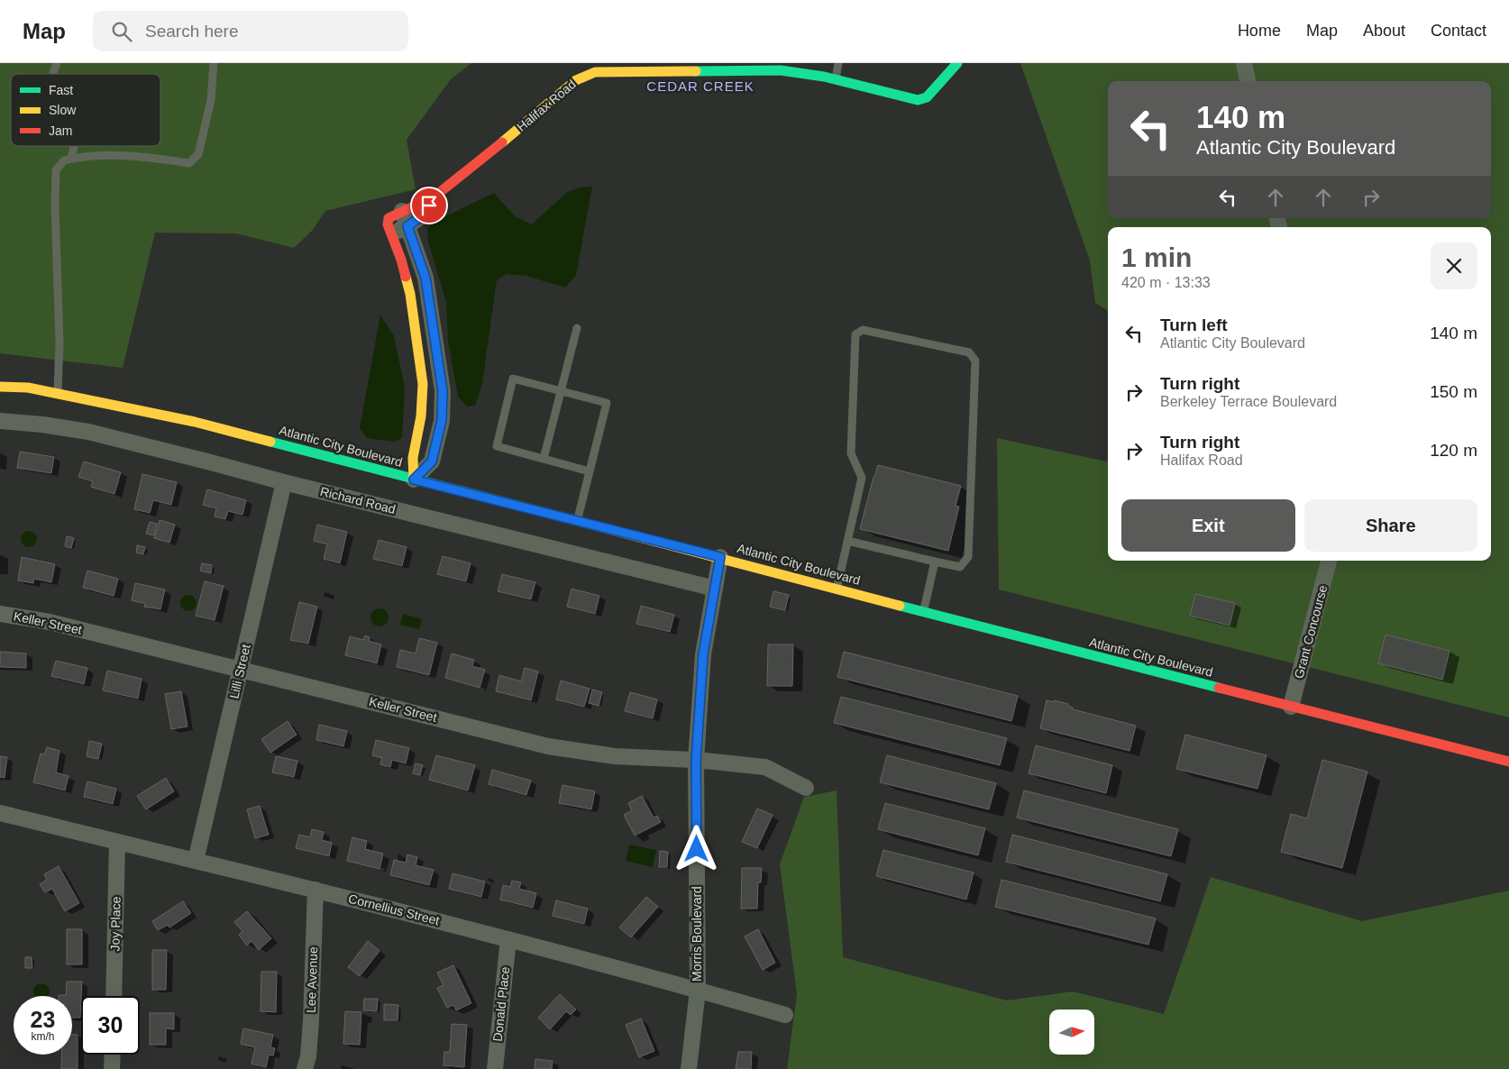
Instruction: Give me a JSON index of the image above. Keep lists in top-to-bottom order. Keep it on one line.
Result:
{"streets":{"main road":["Halifax Road","Atlantic City Boulevard"],"street":["Richard Road","Keller Street","Grant Concourse","Lilli Street","Cornellius Street","Joy Place","Morris Boulevard","Lee Avenue","Donald Place"]},"crossings":[["Atlantic City Boulevard","Grant Concourse"],["Atlantic City Boulevard","Morris Boulevard"],["Richard Road","Lilli Street"],["Richard Road","Morris Boulevard"],["Keller Street","Lilli Street"],["Keller Street","Morris Boulevard"],["Lilli Street","Cornellius Street"],["Cornellius Street","Joy Place"],["Cornellius Street","Morris Boulevard"],["Cornellius Street","Lee Avenue"],["Cornellius Street","Donald Place"]],"districts":["CEDAR CREEK"],"legend":["Fast","Slow","Jam"],"north":"right","page":{"header":"Map","search":"Search here","nav":["Home","Map","About","Contact"],"turn":["140 m","Atlantic City Boulevard"],"heading":["1 min","420 m · 13:33"],"list":[{"name":"Turn left","note":"Atlantic City Boulevard","value":"140 m"},{"name":"Turn right","note":"Berkeley Terrace Boulevard","value":"150 m"},{"name":"Turn right","note":"Halifax Road","value":"120 m"}],"buttons":["Exit","Share"],"speed":"23 km/h","limit":"30"}}
